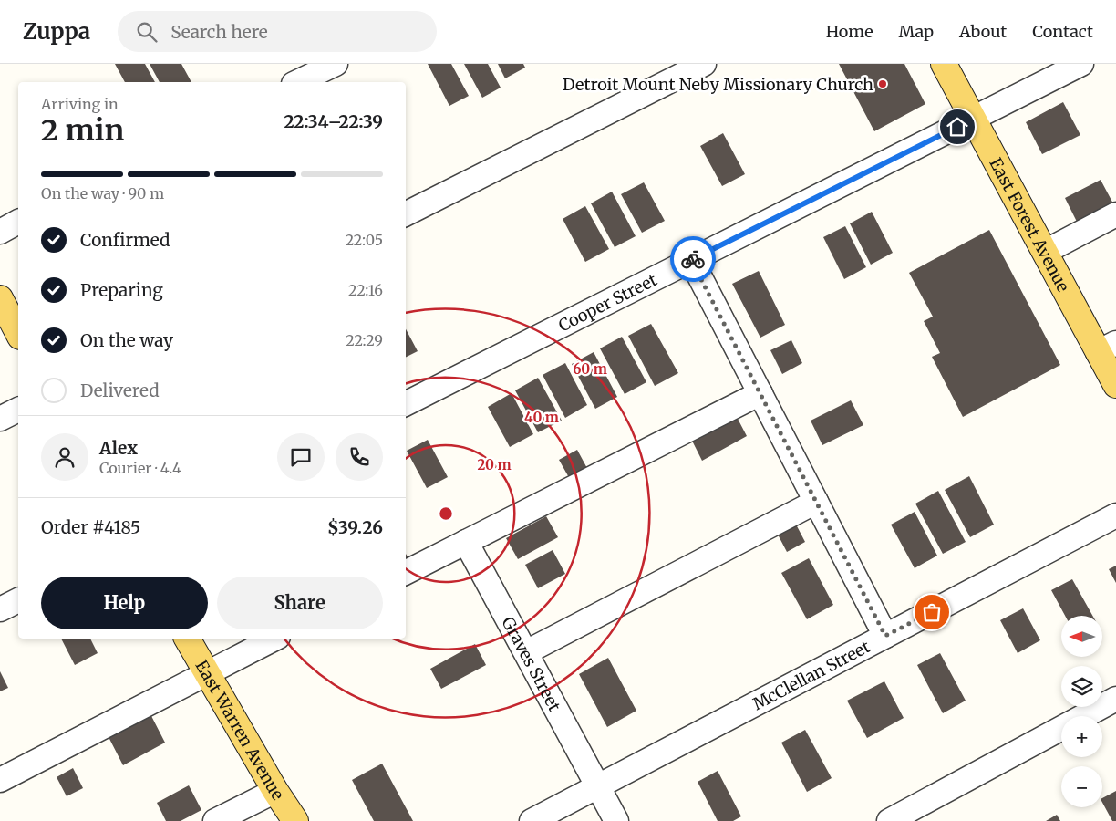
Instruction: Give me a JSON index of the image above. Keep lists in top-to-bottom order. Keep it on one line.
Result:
{"streets":{"main road":["East Forest Avenue","East Warren Avenue"],"street":["Cooper Street","Graves Street","McClellan Street"]},"crossings":[["East Forest Avenue","Cooper Street"],["Graves Street","McClellan Street"]],"places":["Detroit Mount Neby Missionary Church"],"north":"left","page":{"header":"Zuppa","search":"Search here","nav":["Home","Map","About","Contact"],"heading":["2 min","Arriving in","22:34–22:39"],"panel":["Alex","Courier · 4.4","Order #4185","$39.26"],"bar":"On the way · 90 m","list":[["Confirmed","22:05"],["Preparing","22:16"],["On the way","22:29"],"Delivered"],"buttons":["Help","Share"],"map_buttons":["+","−"]},"rings":["60 m","40 m","20 m"]}
